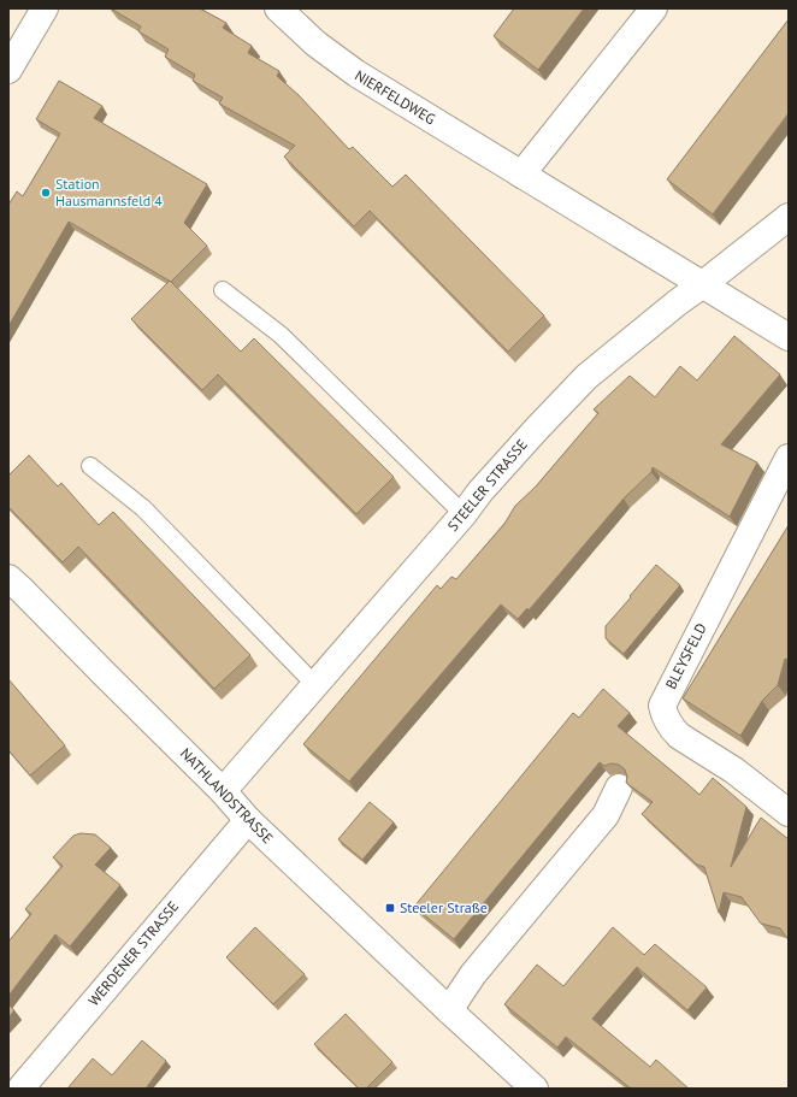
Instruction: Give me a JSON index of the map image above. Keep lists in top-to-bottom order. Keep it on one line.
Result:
{"streets":{"street":["NIERFELDWEG","STEELER STRASSE","BLEYSFELD","NATHLANDSTRASSE","WERDENER STRASSE"]},"crossings":[["NIERFELDWEG","STEELER STRASSE"],["STEELER STRASSE","NATHLANDSTRASSE"],["NATHLANDSTRASSE","WERDENER STRASSE"]],"places":{"other":["Station Hausmannsfeld 4"],"transit":["Steeler Straße"]}}
